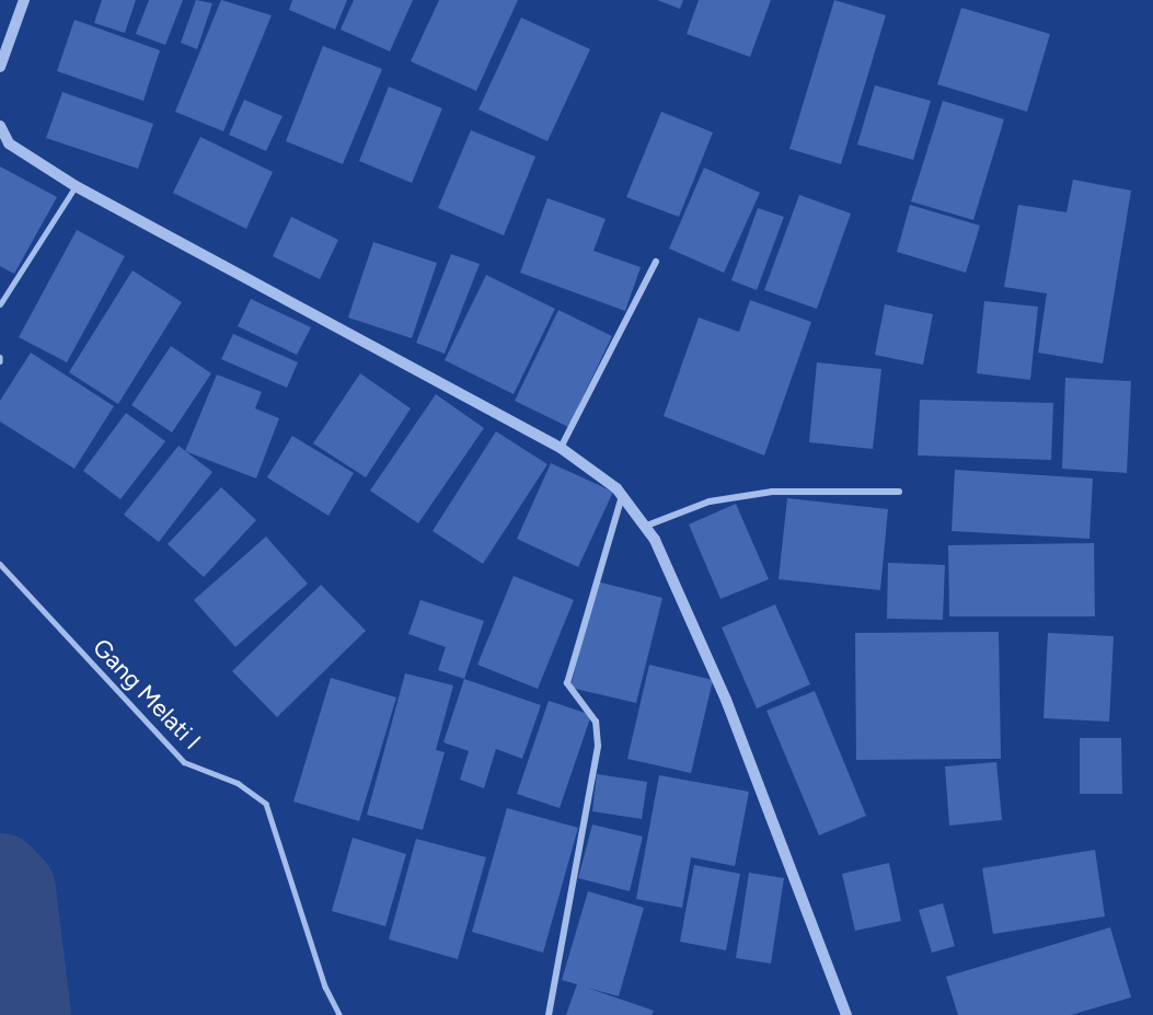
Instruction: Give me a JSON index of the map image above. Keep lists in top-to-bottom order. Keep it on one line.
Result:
{"streets":{"lane":["Gang Melati I"]}}
